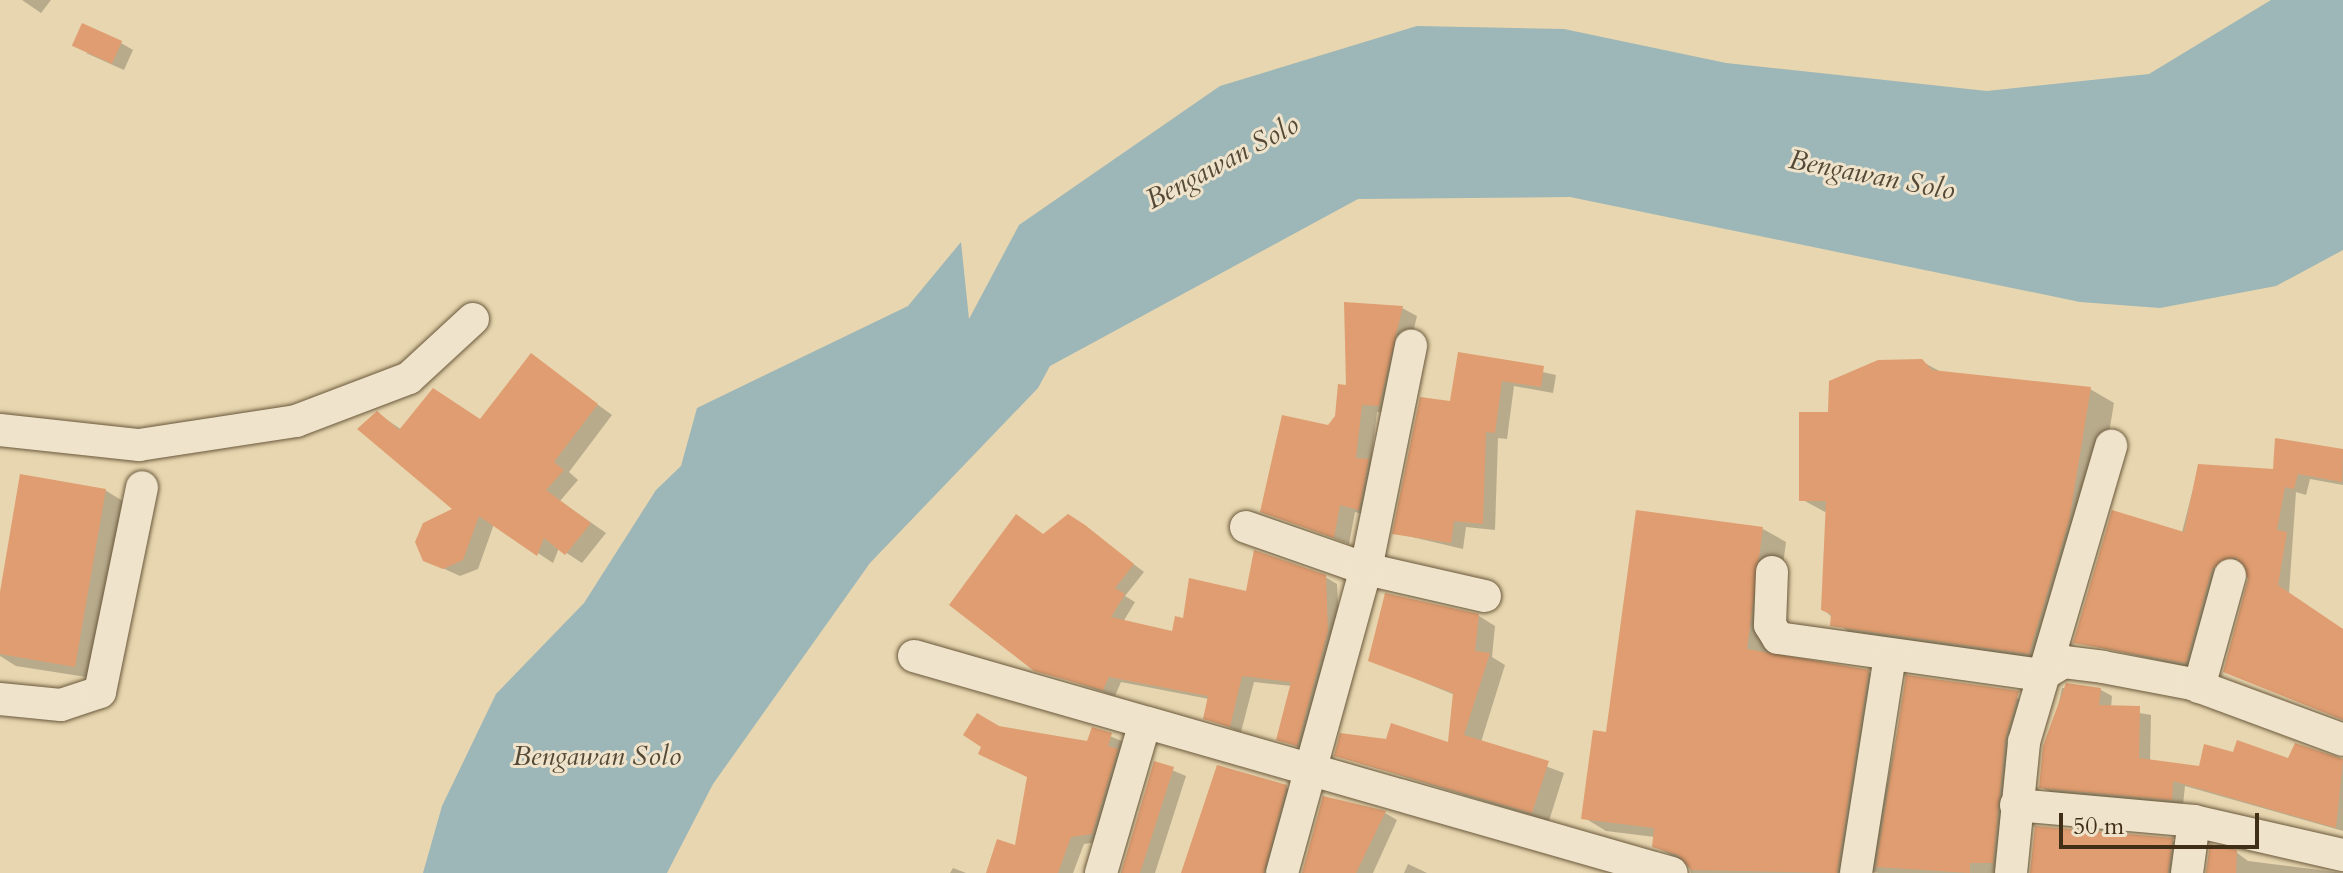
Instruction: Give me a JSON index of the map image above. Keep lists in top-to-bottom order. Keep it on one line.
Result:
{"water":["Bengawan Solo"],"scale_bar":"50 m"}
